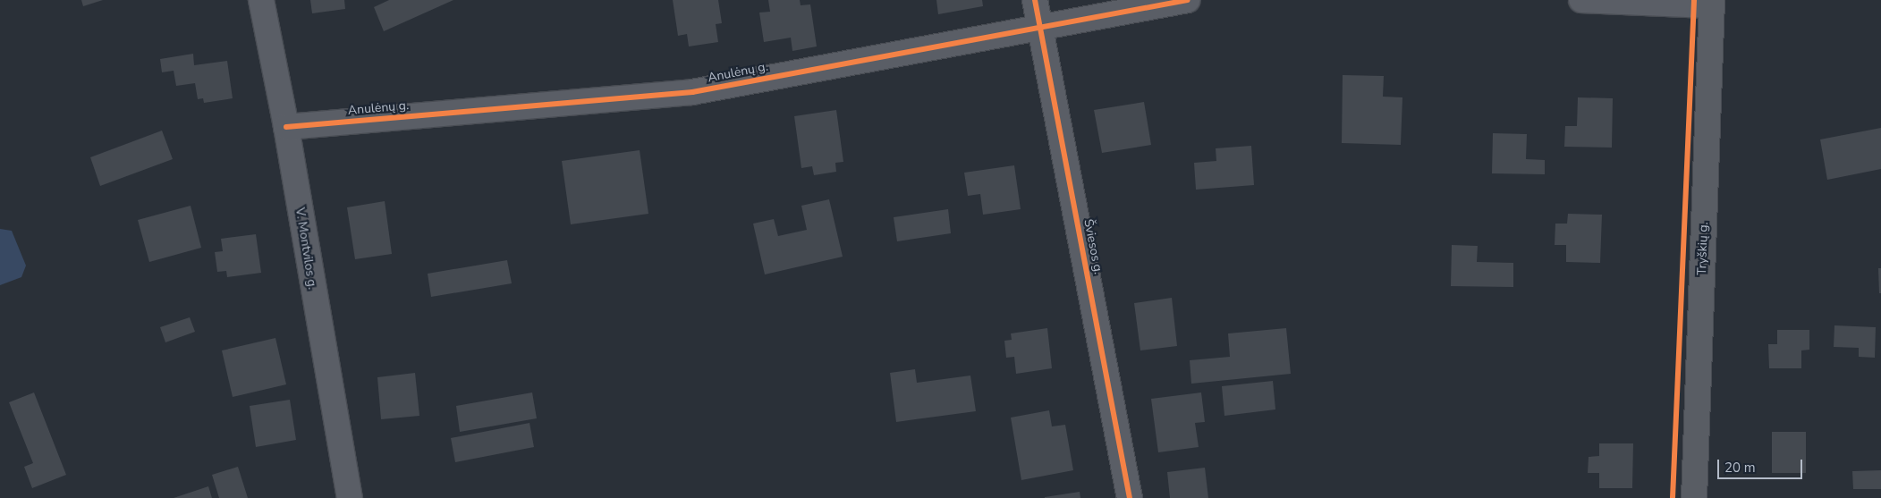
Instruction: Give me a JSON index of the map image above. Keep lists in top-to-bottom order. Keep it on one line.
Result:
{"streets":{"main road":["Tryškių g."],"street":["Anulėnų g.","Šviesos g.","V. Montvilos g."]},"crossings":[["Anulėnų g.","Šviesos g."],["Anulėnų g.","V. Montvilos g."]],"scale_bar":"20 m"}
